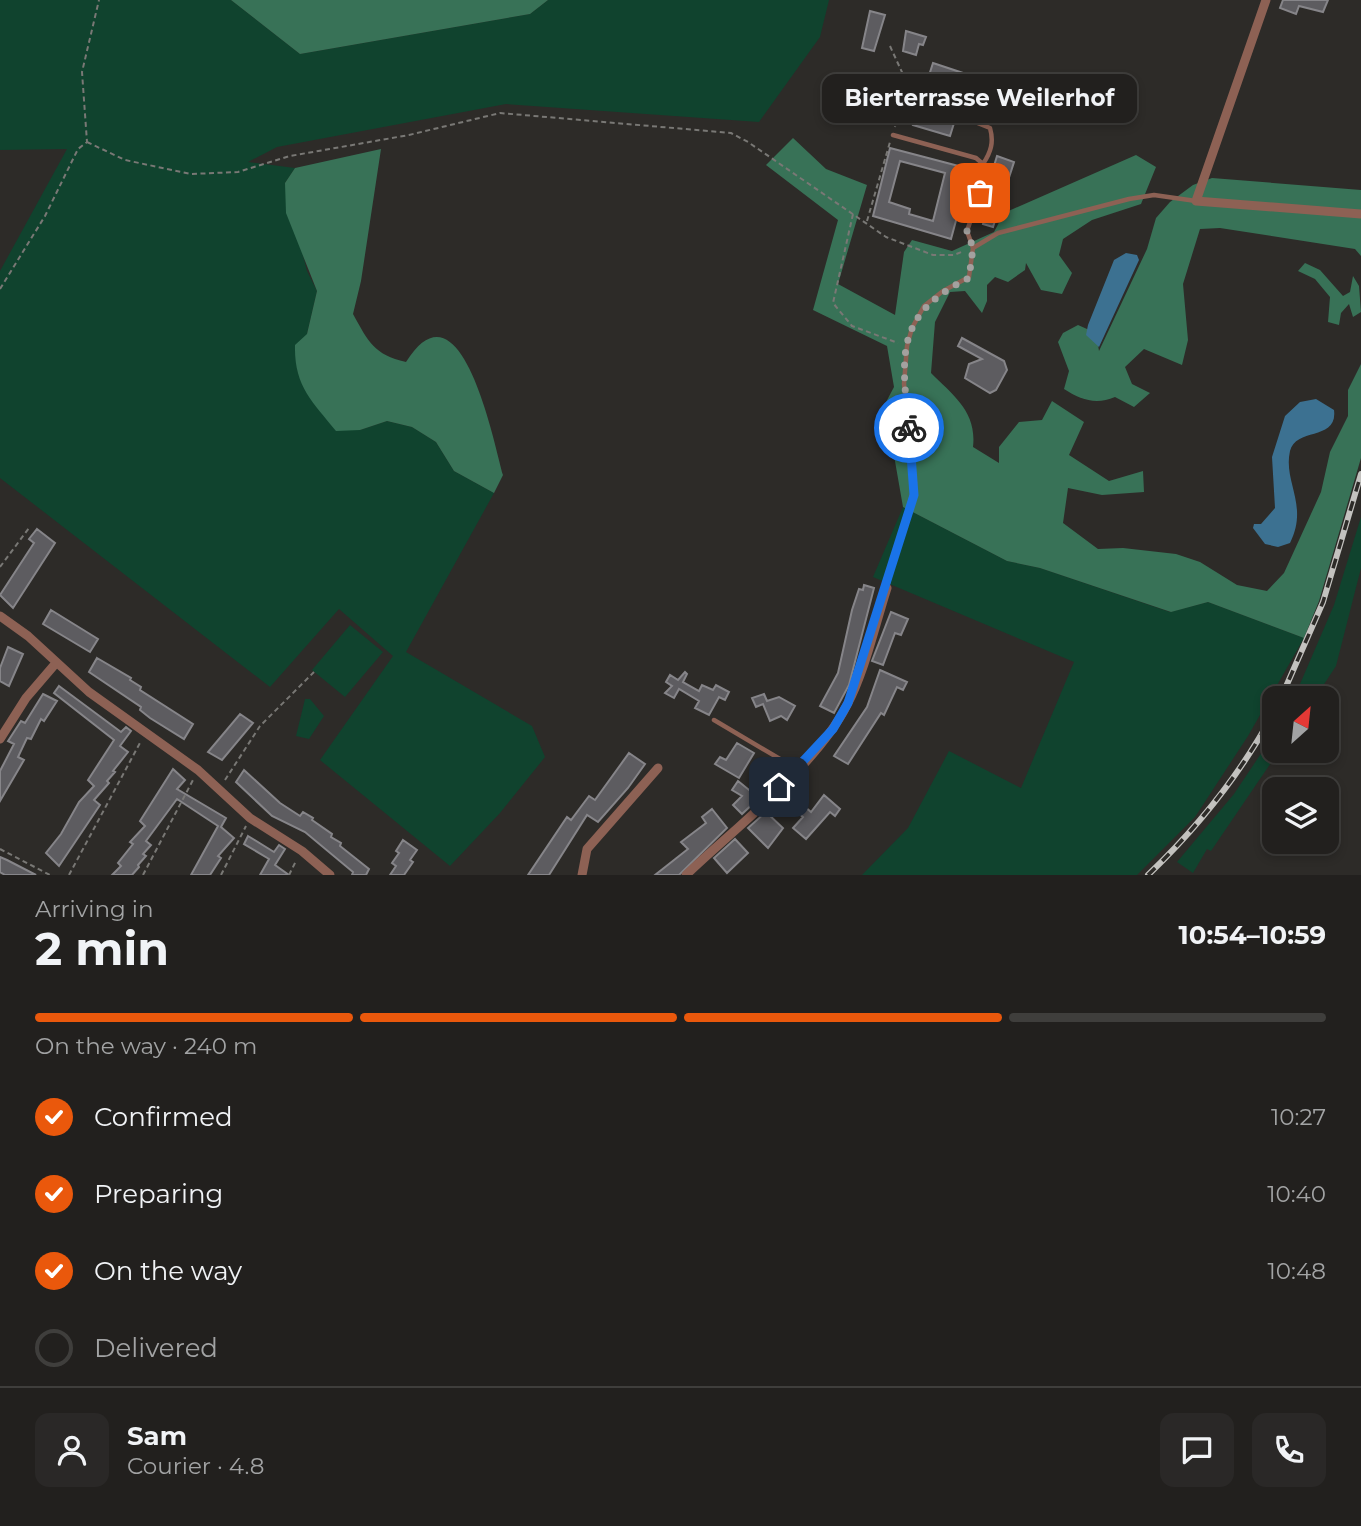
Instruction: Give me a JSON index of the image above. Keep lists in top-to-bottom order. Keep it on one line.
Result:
{"places":["Bierterrasse Weilerhof"],"north":"top right","page":{"bubble":"Bierterrasse Weilerhof","heading":["2 min","Arriving in","10:54–10:59"],"panel":["Sam","Courier · 4.8"],"bar":"On the way · 240 m","list":[["Confirmed","10:27"],["Preparing","10:40"],["On the way","10:48"],"Delivered"]}}
